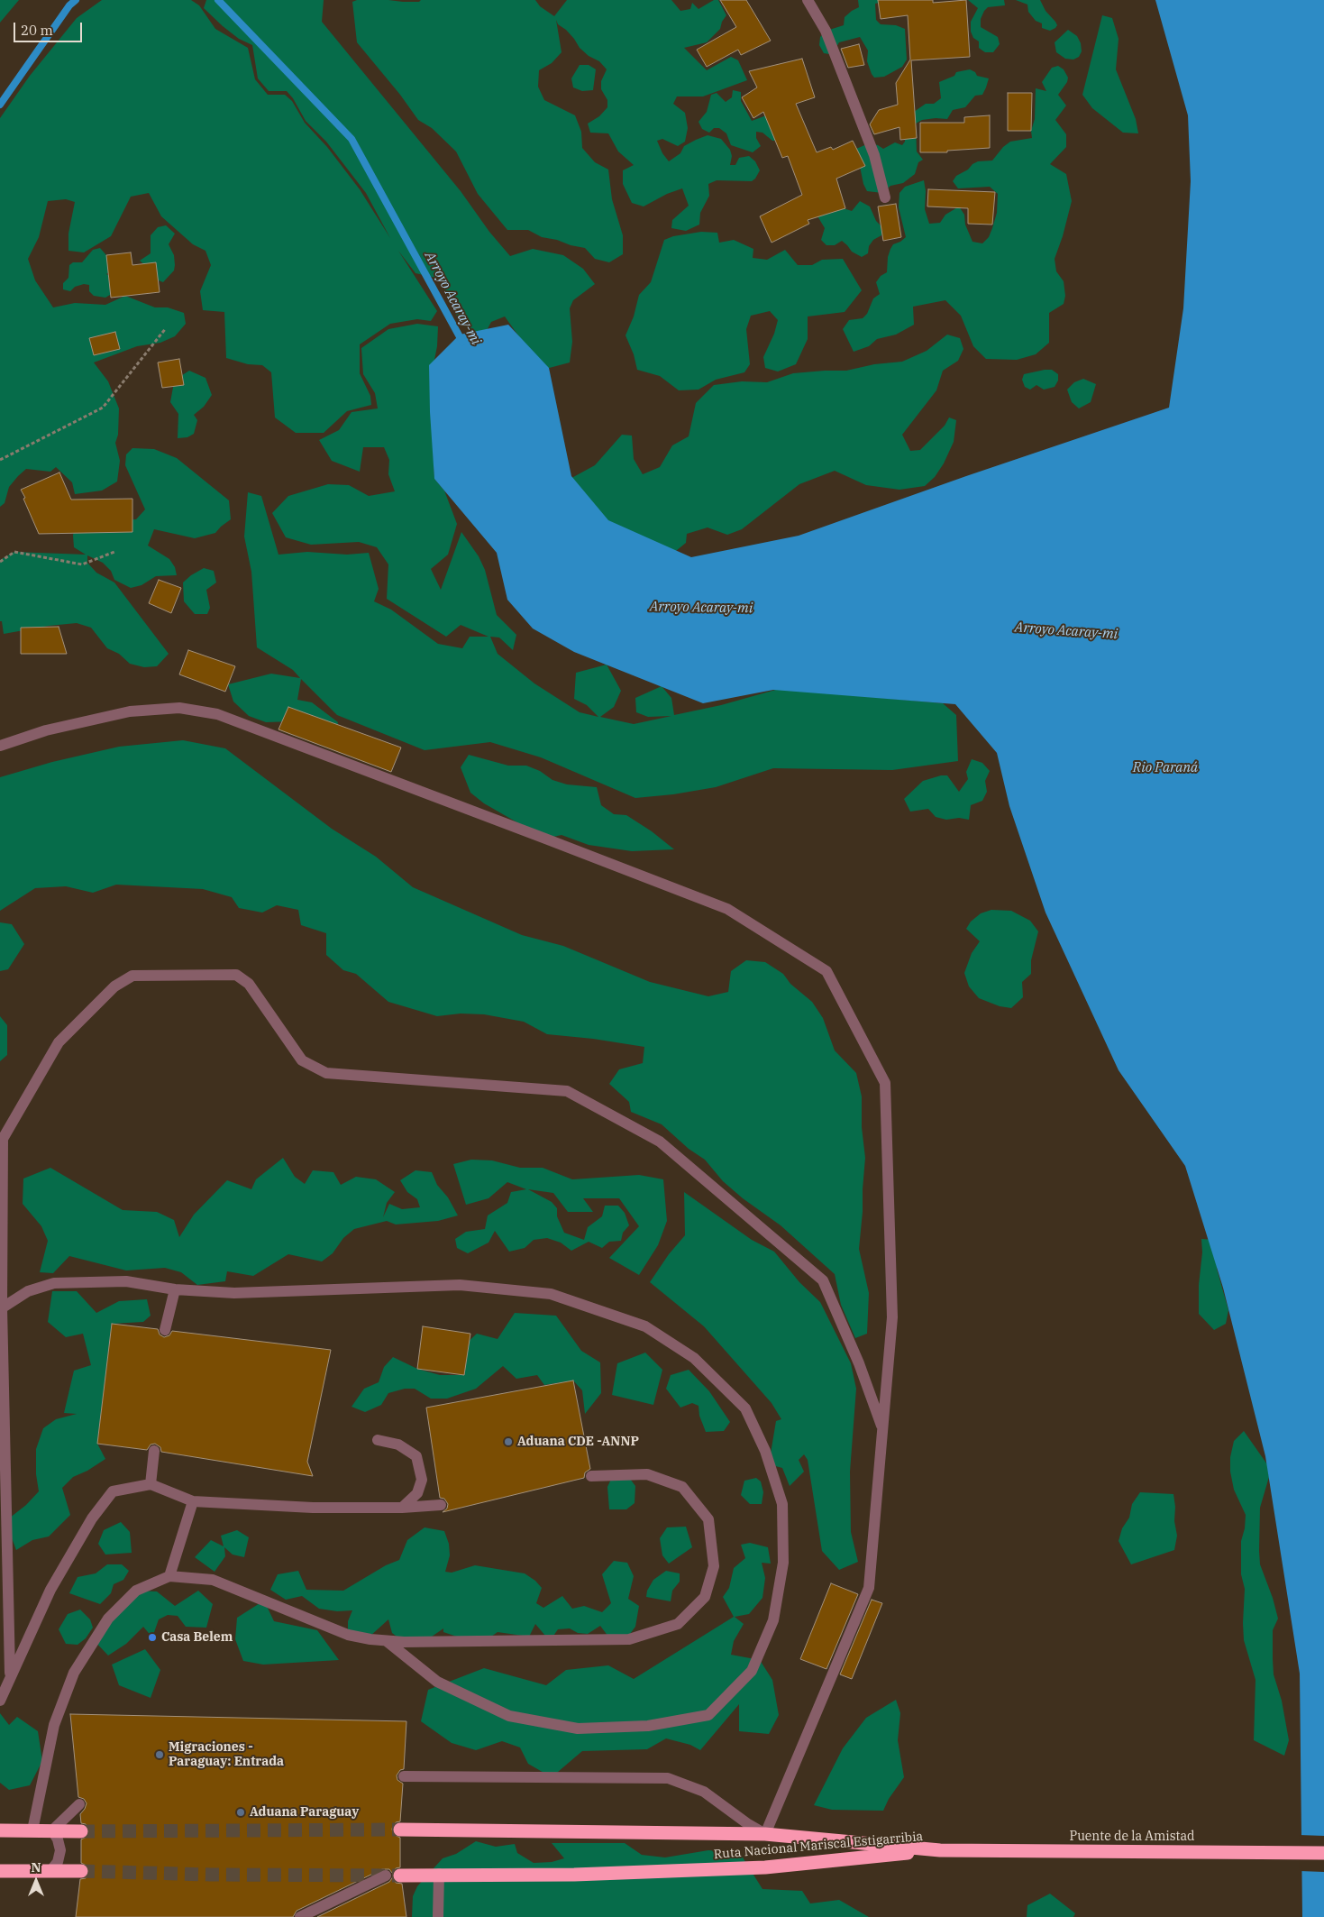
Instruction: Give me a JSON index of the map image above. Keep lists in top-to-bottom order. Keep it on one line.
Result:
{"streets":{"highway":["Puente de la Amistad","Ruta Nacional Mariscal Estigarribia"]},"crossings":[["Puente de la Amistad","Ruta Nacional Mariscal Estigarribia"]],"water":["Arroyo Acaray-mi","Rio Paraná"],"places":["Aduana CDE -ANNP","Casa Belem","Migraciones - Paraguay: Entrada","Aduana Paraguay"],"scale_bar":"20 m","north":"top"}
